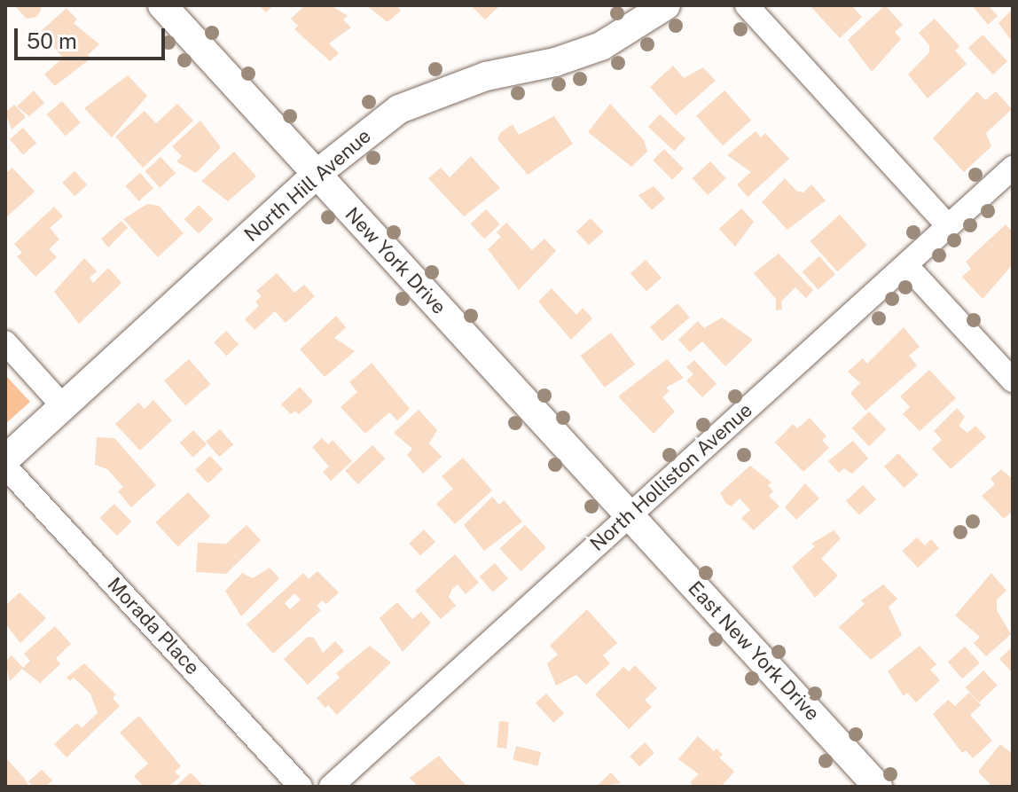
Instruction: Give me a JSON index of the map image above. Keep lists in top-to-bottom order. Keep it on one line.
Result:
{"streets":{"street":["North Hill Avenue","New York Drive","North Holliston Avenue","Morada Place","East New York Drive"]},"crossings":[["North Hill Avenue","New York Drive"],["New York Drive","North Holliston Avenue"],["New York Drive","East New York Drive"],["North Holliston Avenue","East New York Drive"]],"scale_bar":"50 m"}
